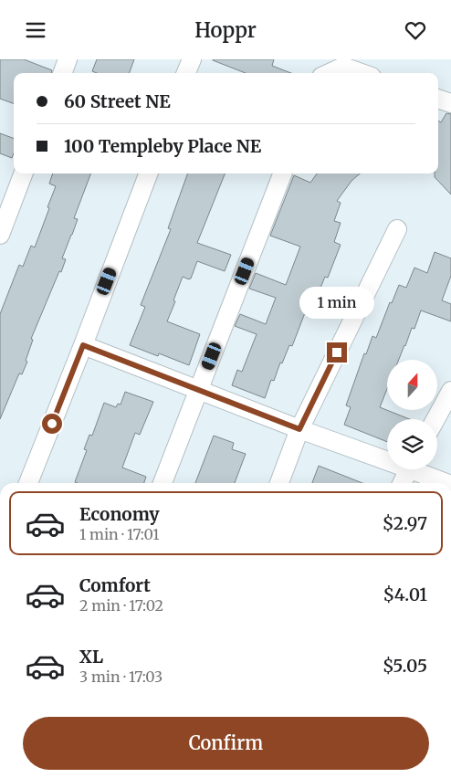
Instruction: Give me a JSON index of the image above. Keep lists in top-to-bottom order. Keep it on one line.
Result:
{"north":"top","page":{"header":"Hoppr","banner":["60 Street NE","100 Templeby Place NE"],"bubble":"1 min","list":[{"name":"Economy","note":"1 min · 17:01","value":"$2.97"},{"name":"Comfort","note":"2 min · 17:02","value":"$4.01"},{"name":"XL","note":"3 min · 17:03","value":"$5.05"}],"buttons":"Confirm"}}
